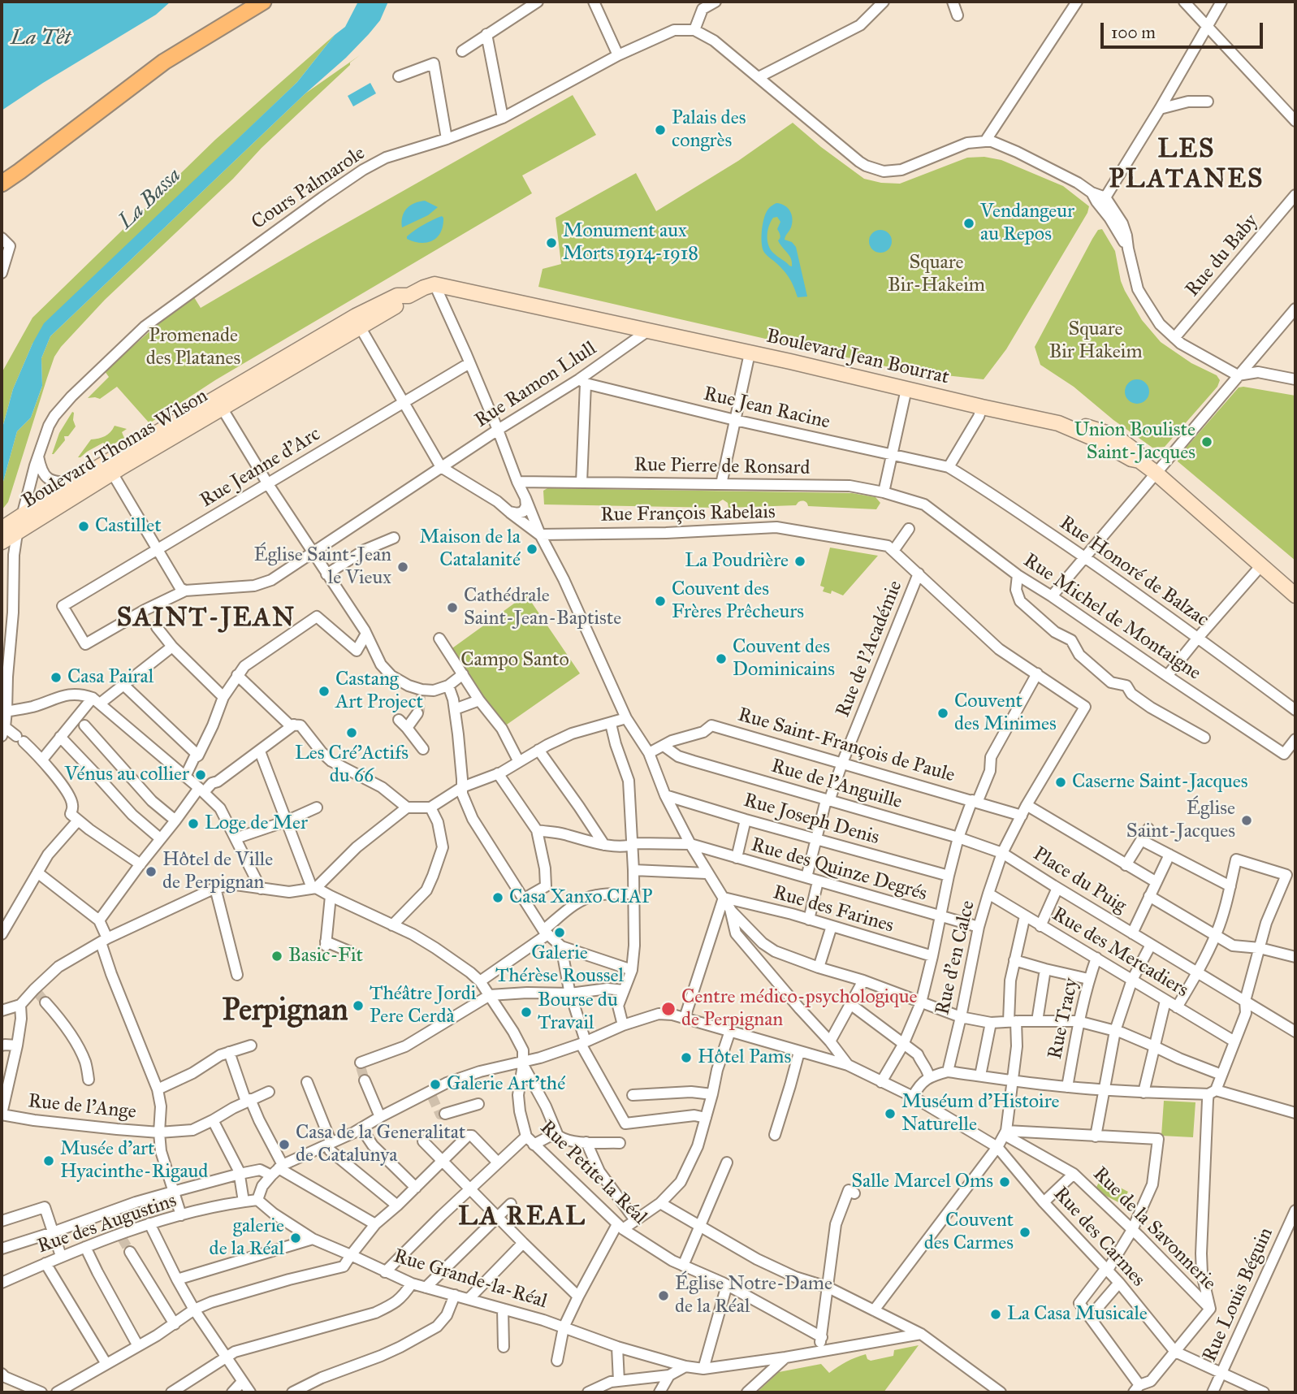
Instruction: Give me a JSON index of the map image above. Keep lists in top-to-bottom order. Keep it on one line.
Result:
{"streets":{"main road":["Boulevard Jean Bourrat","Boulevard Thomas Wilson"],"street":["Cours Palmarole","Rue du Baby","Rue Ramon Llull","Rue Jean Racine","Rue Pierre de Ronsard","Rue Jeanne d'Arc","Rue François Rabelais","Rue Honoré de Balzac","Rue Michel de Montaigne","Rue de l'Académie","Rue Saint-François de Paule","Rue de l'Anguille","Rue Joseph Denis","Rue des Quinze Degrés","Place du Puig","Rue des Farines","Rue des Mercadiers","Rue d'en Calce","Rue Tracy","Rue de l'Ange","Rue Petite la Réal","Rue des Augustins","Rue de la Savonnerie","Rue des Carmes","Rue Grande-la-Réal","Rue Louis Béguin"]},"crossings":[["Cours Palmarole","Boulevard Thomas Wilson"],["Boulevard Jean Bourrat","Rue Ramon Llull"],["Rue Ramon Llull","Rue Jean Racine"],["Rue Ramon Llull","Rue Jeanne d'Arc"],["Rue Jean Racine","Rue Honoré de Balzac"],["Rue Pierre de Ronsard","Rue Michel de Montaigne"],["Rue François Rabelais","Rue de l'Académie"],["Rue François Rabelais","Rue d'en Calce"],["Rue de l'Académie","Rue Saint-François de Paule"],["Rue de l'Académie","Rue de l'Anguille"],["Rue de l'Académie","Rue Joseph Denis"],["Rue de l'Académie","Rue des Quinze Degrés"],["Rue Saint-François de Paule","Rue de l'Anguille"],["Rue Saint-François de Paule","Rue d'en Calce"],["Rue de l'Anguille","Place du Puig"],["Rue de l'Anguille","Rue d'en Calce"],["Rue des Quinze Degrés","Rue d'en Calce"],["Place du Puig","Rue d'en Calce"],["Rue des Mercadiers","Rue d'en Calce"],["Rue des Mercadiers","Rue Tracy"],["Rue des Augustins","Rue Grande-la-Réal"],["Rue de la Savonnerie","Rue des Carmes"]],"districts":["LES PLATANES","SAINT-JEAN","Perpignan","LA REAL"],"water":["La Têt","La Bassa"],"parks":["Square Bir-Hakeim","Square Bir Hakeim","Promenade des Platanes","Campo Santo"],"places":["Palais des congrès","Vendangeur au Repos","Monument aux Morts 1914-1918","Union Bouliste Saint-Jacques","Castillet","Maison de la Catalanité","La Poudrière","Église Saint-Jean le Vieux","Couvent des Frères Prêcheurs","Cathédrale Saint-Jean-Baptiste","Couvent des Dominicains","Casa Pairal","Castang Art Project","Couvent des Minimes","Les Cré'Actifs du 66","Vénus au collier","Caserne Saint-Jacques","Église Saint-Jacques","Loge de Mer","Hôtel de Ville de Perpignan","Casa Xanxo CIAP","Galerie Thérèse Roussel","Basic-Fit","Théâtre Jordi Pere Cerdà","Centre médico-psychologique de Perpignan","Bourse du Travail","Hôtel Pams","Galerie Art'thé","Muséum d’Histoire Naturelle","Casa de la Generalitat de Catalunya","Musée d'art Hyacinthe-Rigaud","Salle Marcel Oms","Couvent des Carmes","galerie de la Réal","Église Notre-Dame de la Réal","La Casa Musicale"],"scale_bar":"100 m"}
